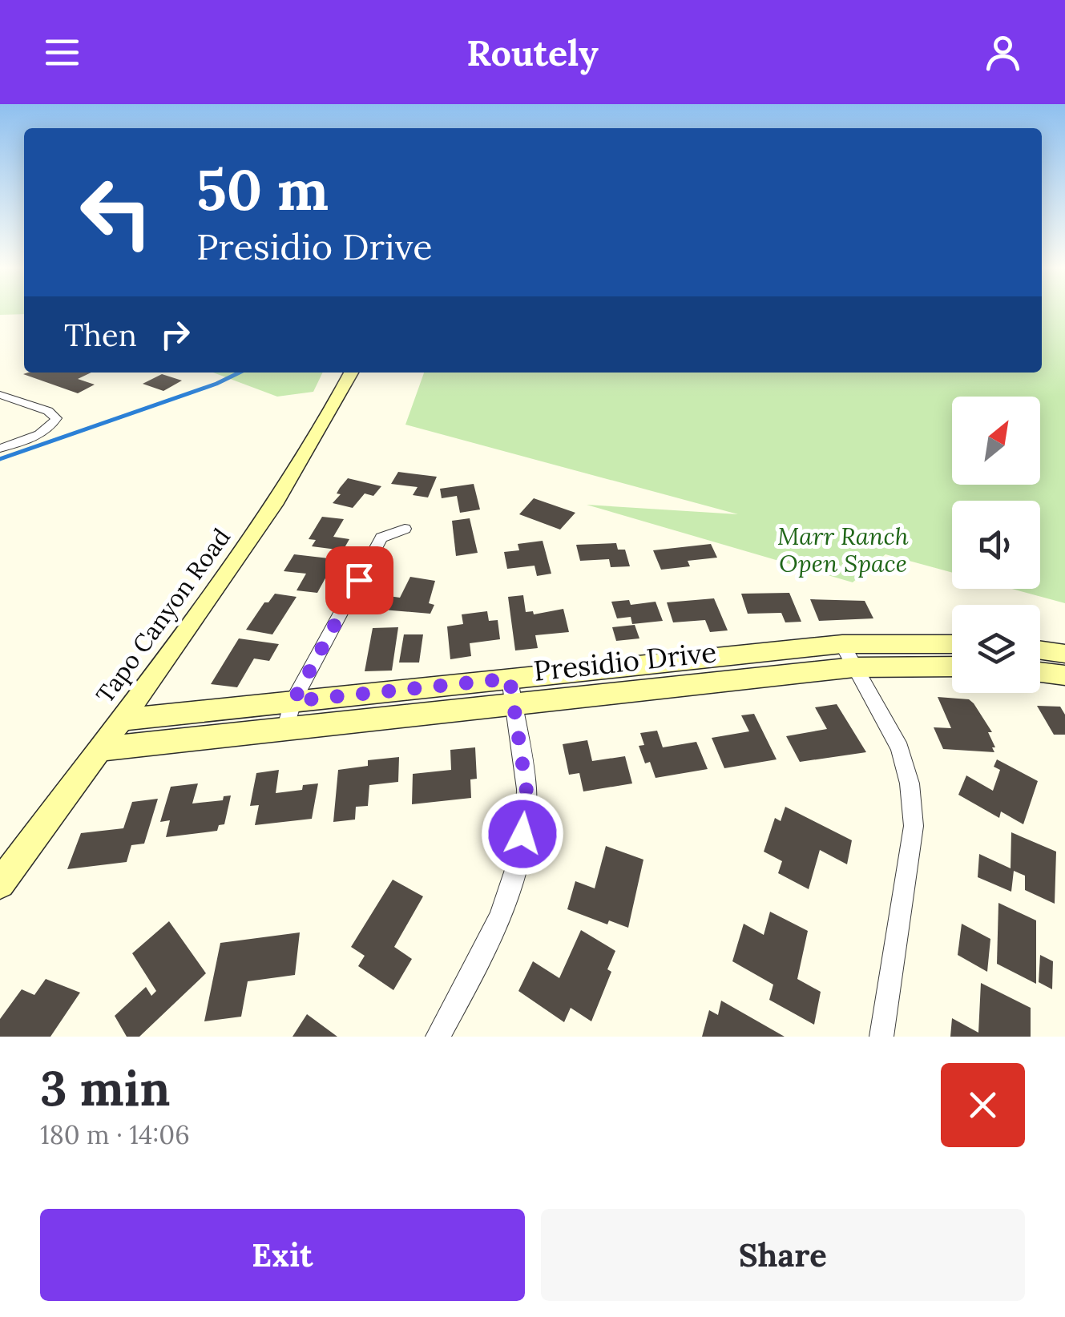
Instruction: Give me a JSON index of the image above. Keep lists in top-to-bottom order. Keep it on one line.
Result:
{"streets":{"street":["Tapo Canyon Road","Presidio Drive"]},"crossings":[["Tapo Canyon Road","Presidio Drive"]],"parks":["Marr Ranch Open Space"],"north":"top right","page":{"header":"Routely","turn":["50 m","Presidio Drive"],"then":"Then","heading":["3 min","180 m · 14:06"],"buttons":["Exit","Share"]}}
